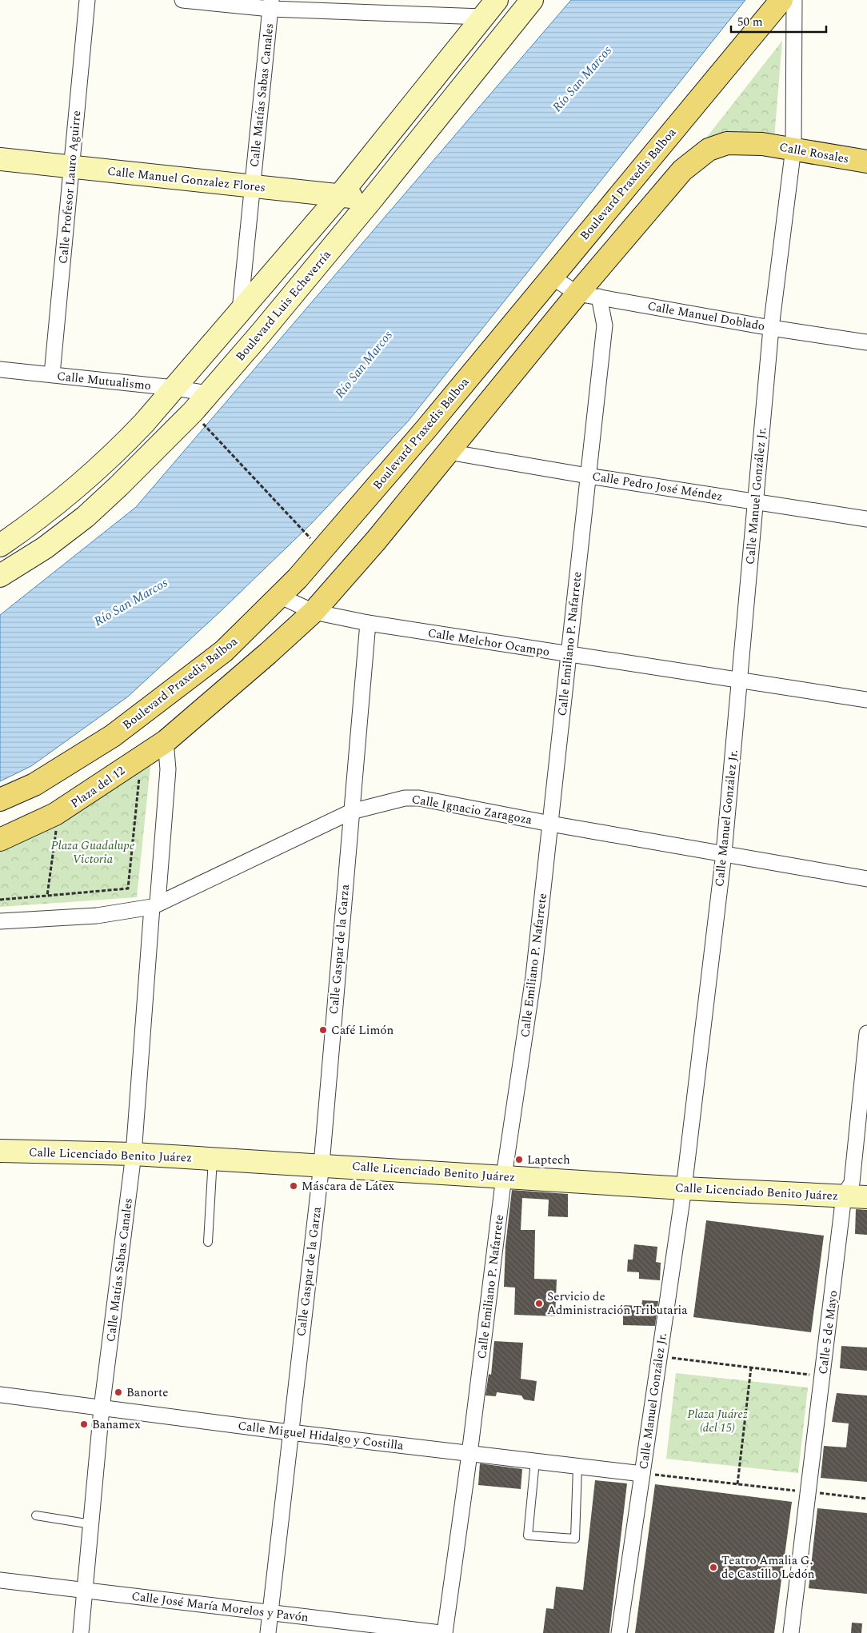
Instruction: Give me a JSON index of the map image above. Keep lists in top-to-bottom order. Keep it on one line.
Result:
{"streets":{"main road":["Calle Rosales","Calle Manuel Gonzalez Flores","Boulevard Praxedis Balboa","Boulevard Luis Echeverría","Calle Licenciado Benito Juárez"],"street":["Calle Matías Sabas Canales","Calle Profesor Lauro Aguirre","Calle Manuel Doblado","Calle Mutualismo","Calle Pedro José Méndez","Calle Manuel González Jr.","Calle Melchor Ocampo","Calle Emiliano P. Nafarrete","Calle Ignacio Zaragoza","Calle Gaspar de la Garza","Calle 5 de Mayo","Calle Miguel Hidalgo y Costilla","Calle José María Morelos y Pavón"],"path":["Plaza del 12"]},"crossings":[["Calle Matías Sabas Canales","Calle Manuel Gonzalez Flores"],["Calle Matías Sabas Canales","Calle Ignacio Zaragoza"],["Calle Matías Sabas Canales","Calle Licenciado Benito Juárez"],["Calle Matías Sabas Canales","Calle Miguel Hidalgo y Costilla"],["Calle Matías Sabas Canales","Calle José María Morelos y Pavón"],["Calle Rosales","Calle Manuel Doblado"],["Calle Rosales","Calle Manuel González Jr."],["Calle Manuel Gonzalez Flores","Calle Profesor Lauro Aguirre"],["Calle Manuel Gonzalez Flores","Boulevard Luis Echeverría"],["Boulevard Praxedis Balboa","Calle Manuel Doblado"],["Boulevard Praxedis Balboa","Calle Melchor Ocampo"],["Calle Profesor Lauro Aguirre","Calle Mutualismo"],["Boulevard Luis Echeverría","Calle Mutualismo"],["Calle Manuel Doblado","Calle Manuel González Jr."],["Calle Manuel Doblado","Calle Emiliano P. Nafarrete"],["Calle Pedro José Méndez","Calle Manuel González Jr."],["Calle Pedro José Méndez","Calle Emiliano P. Nafarrete"],["Calle Manuel González Jr.","Calle Melchor Ocampo"],["Calle Manuel González Jr.","Calle Ignacio Zaragoza"],["Calle Manuel González Jr.","Calle Licenciado Benito Juárez"],["Calle Manuel González Jr.","Calle Miguel Hidalgo y Costilla"],["Calle Melchor Ocampo","Calle Emiliano P. Nafarrete"],["Calle Melchor Ocampo","Calle Gaspar de la Garza"],["Calle Emiliano P. Nafarrete","Calle Ignacio Zaragoza"],["Calle Emiliano P. Nafarrete","Calle Licenciado Benito Juárez"],["Calle Emiliano P. Nafarrete","Calle Miguel Hidalgo y Costilla"],["Calle Ignacio Zaragoza","Calle Gaspar de la Garza"],["Calle Gaspar de la Garza","Calle Licenciado Benito Juárez"],["Calle Gaspar de la Garza","Calle Miguel Hidalgo y Costilla"],["Calle Gaspar de la Garza","Calle José María Morelos y Pavón"],["Calle Licenciado Benito Juárez","Calle 5 de Mayo"]],"water":["Río San Marcos"],"parks":["Plaza Guadalupe Victoria","Plaza Juárez (del 15)"],"places":["Café Limón","Laptech","Máscara de Látex","Servicio de Administración Tributaria","Banorte","Banamex","Teatro Amalia G. de Castillo Ledón"],"scale_bar":"50 m"}
